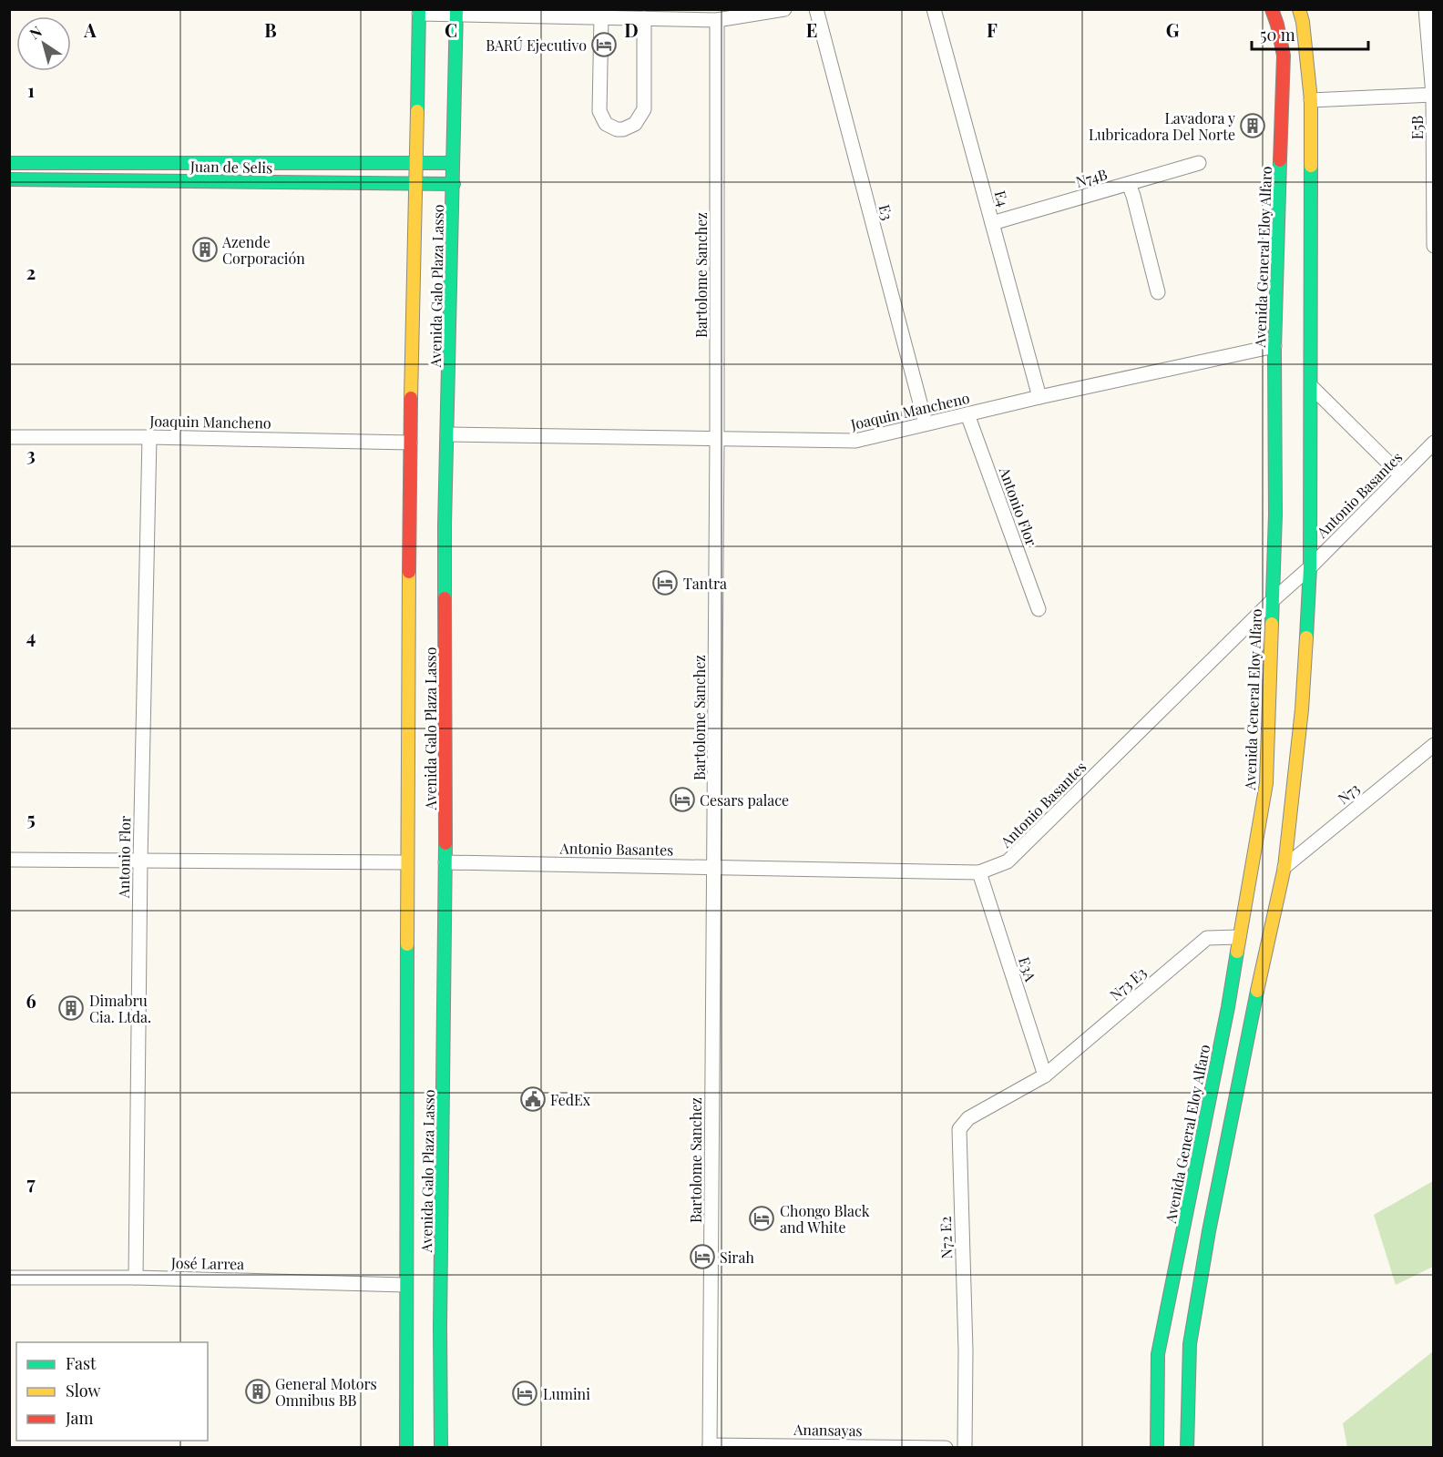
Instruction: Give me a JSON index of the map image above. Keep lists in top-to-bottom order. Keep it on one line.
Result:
{"streets":{"main road":["Juan de Selis","Avenida General Eloy Alfaro","Avenida Galo Plaza Lasso"],"street":["E5B","N74B","E4","E3","Bartolome Sanchez","Joaquin Mancheno","Antonio Basantes","Antonio Flor","N73","E3A","N73 E3","N72 E2","José Larrea","Anansayas"]},"crossings":[["Juan de Selis","Avenida Galo Plaza Lasso"],["N74B","E4"],["E4","Joaquin Mancheno"],["E3","Joaquin Mancheno"],["Avenida General Eloy Alfaro","Joaquin Mancheno"],["Avenida General Eloy Alfaro","Antonio Basantes"],["Avenida General Eloy Alfaro","N73 E3"],["Bartolome Sanchez","Joaquin Mancheno"],["Bartolome Sanchez","Antonio Basantes"],["Bartolome Sanchez","Anansayas"],["Avenida Galo Plaza Lasso","Joaquin Mancheno"],["Avenida Galo Plaza Lasso","Antonio Basantes"],["Avenida Galo Plaza Lasso","José Larrea"],["Joaquin Mancheno","Antonio Flor"],["Antonio Basantes","E3A"],["Antonio Flor","José Larrea"],["E3A","N73 E3"],["E3A","N72 E2"],["N73 E3","N72 E2"]],"places":{"hotel":["BARÚ Ejecutivo","Tantra","Cesars palace","Chongo Black and White","Sirah","Lumini"],"building":["Lavadora y Lubricadora Del Norte","Azende Corporación","Dimabru Cia. Ltda.","General Motors Omnibus BB"],"public building":["FedEx"]},"legend":["Fast","Slow","Jam"],"scale_bar":"50 m","north":"top left","grid":{"columns":["A","B","C","D","E","F","G"],"rows":["1","2","3","4","5","6","7"]}}
